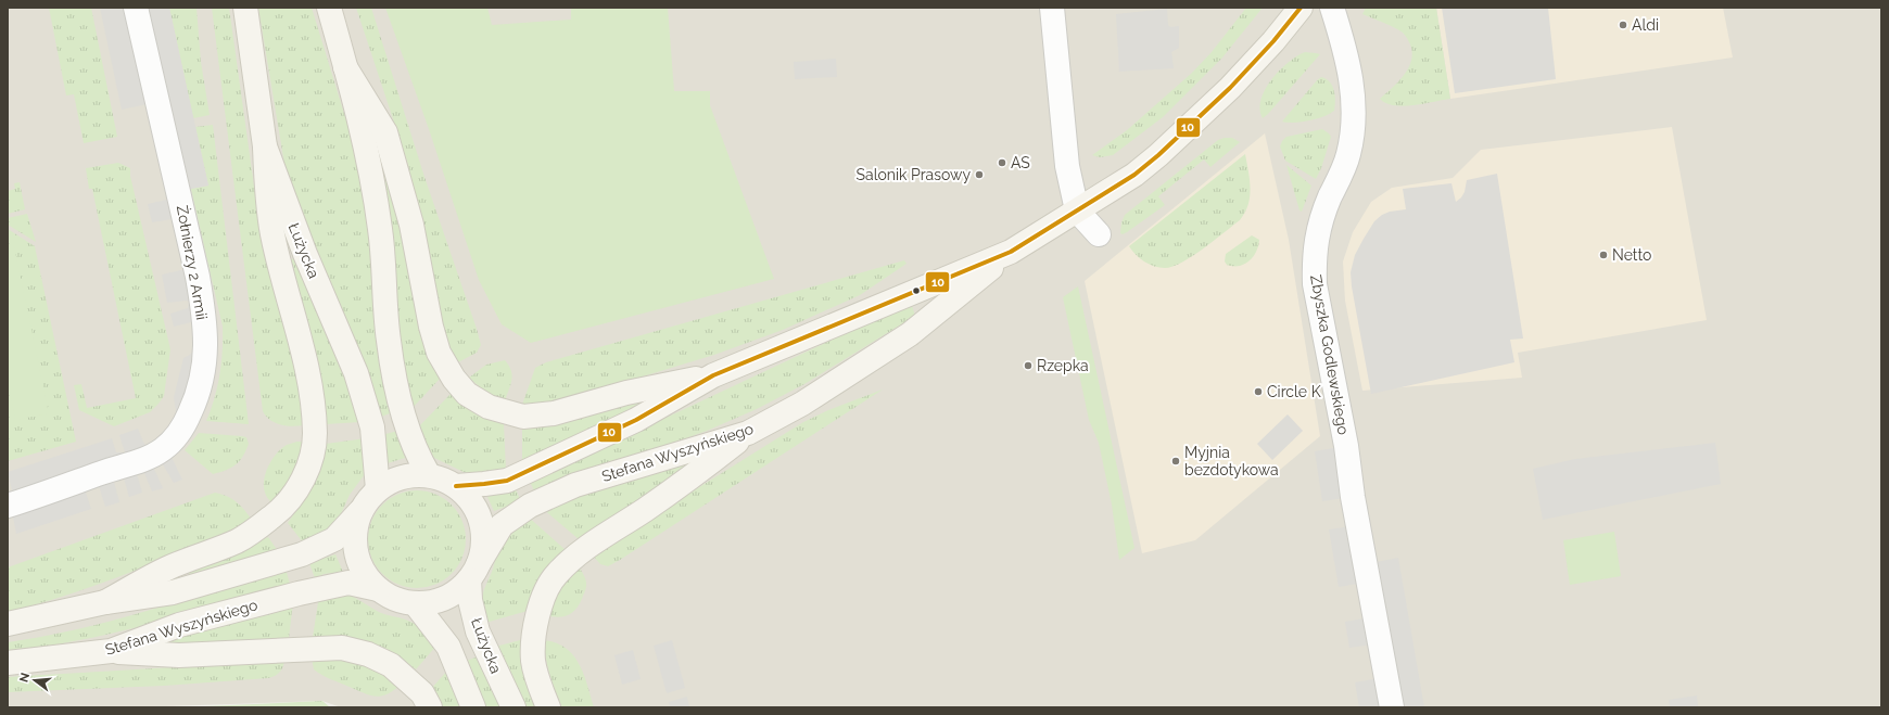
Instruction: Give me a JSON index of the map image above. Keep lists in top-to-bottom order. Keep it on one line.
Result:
{"streets":{"main road":["Łużycka","Stefana Wyszyńskiego"],"street":["Żołnierzy 2 Armii","Zbyszka Godlewskiego"]},"crossings":[["Łużycka","Stefana Wyszyńskiego"]],"places":["Aldi","AS","Salonik Prasowy","Netto","Rzepka","Circle K","Myjnia bezdotykowa"],"lines":["transit line 10"],"north":"left"}
